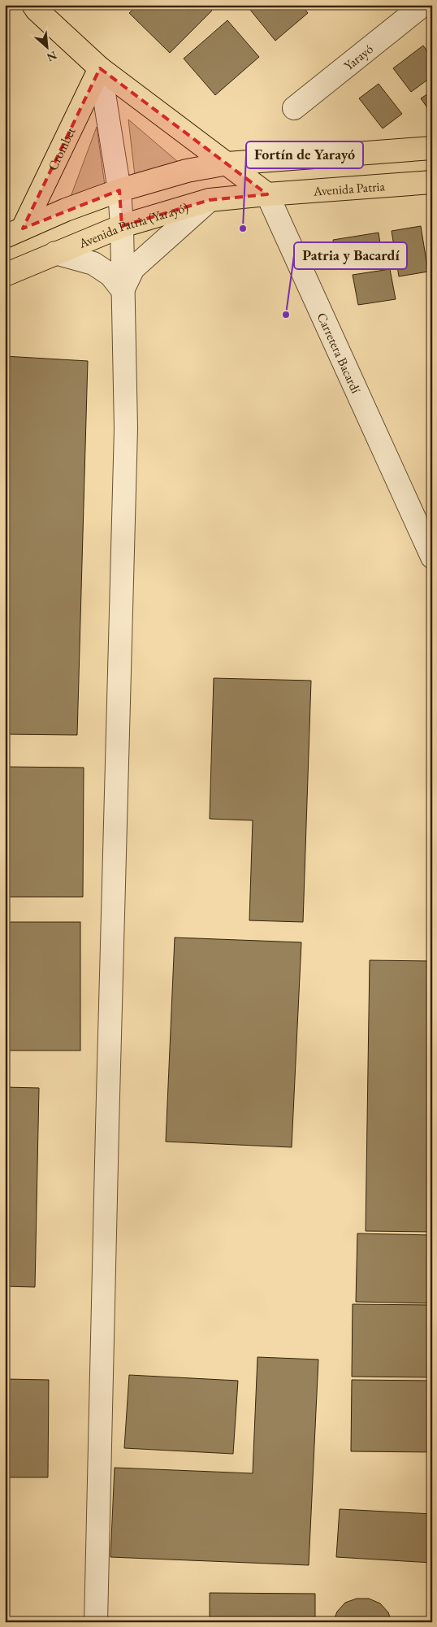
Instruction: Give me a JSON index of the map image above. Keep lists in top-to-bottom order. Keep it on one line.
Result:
{"streets":{"main road":["Crombet","Avenida Patria","Avenida Patria (Yarayó)","Carretera Bacardí"],"street":["Yarayó"]},"crossings":[["Avenida Patria","Avenida Patria (Yarayó)"],["Avenida Patria","Carretera Bacardí"],["Avenida Patria (Yarayó)","Carretera Bacardí"]],"places":["Fortín de Yarayó","Patria y Bacardí"],"north":"bottom right"}
